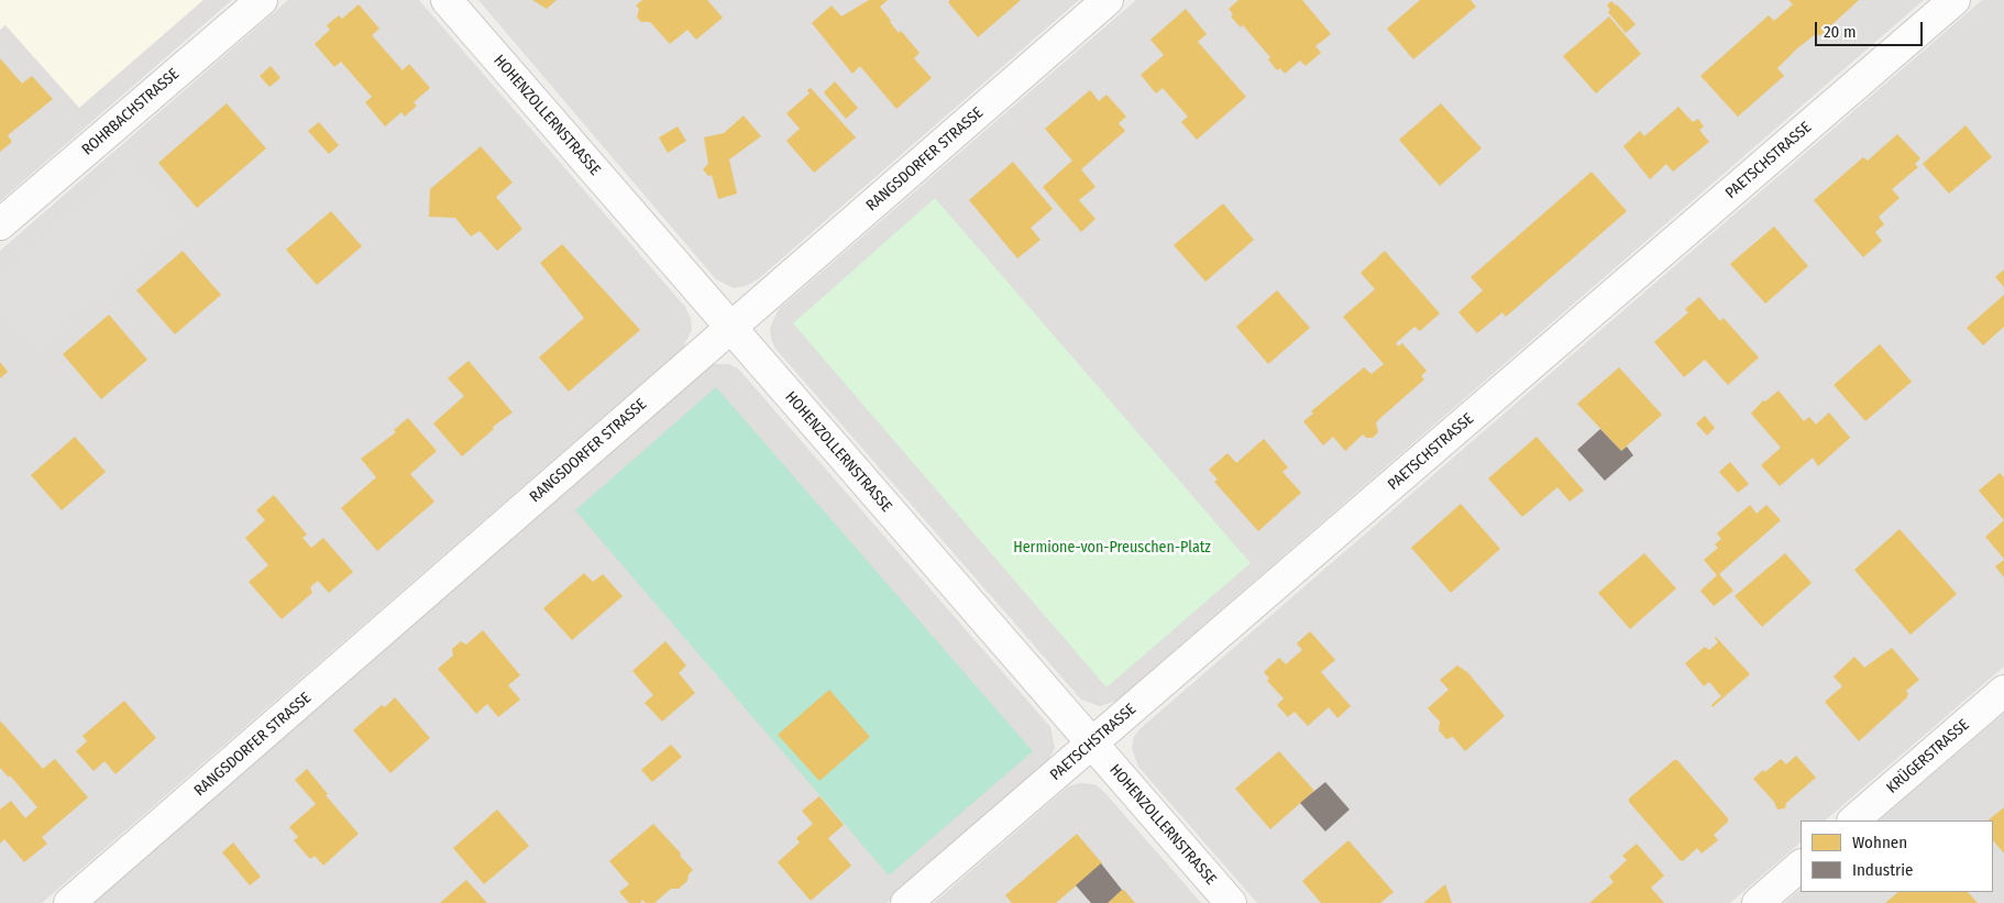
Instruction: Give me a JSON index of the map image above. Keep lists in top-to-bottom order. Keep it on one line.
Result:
{"streets":{"street":["ROHRBACHSTRASSE","HOHENZOLLERNSTRASSE","RANGSDORFER STRASSE","PAETSCHSTRASSE","KRÜGERSTRASSE"]},"crossings":[["HOHENZOLLERNSTRASSE","RANGSDORFER STRASSE"],["HOHENZOLLERNSTRASSE","PAETSCHSTRASSE"]],"parks":["Hermione-von-Preuschen-Platz"],"legend":["Wohnen","Industrie"],"scale_bar":"20 m"}
